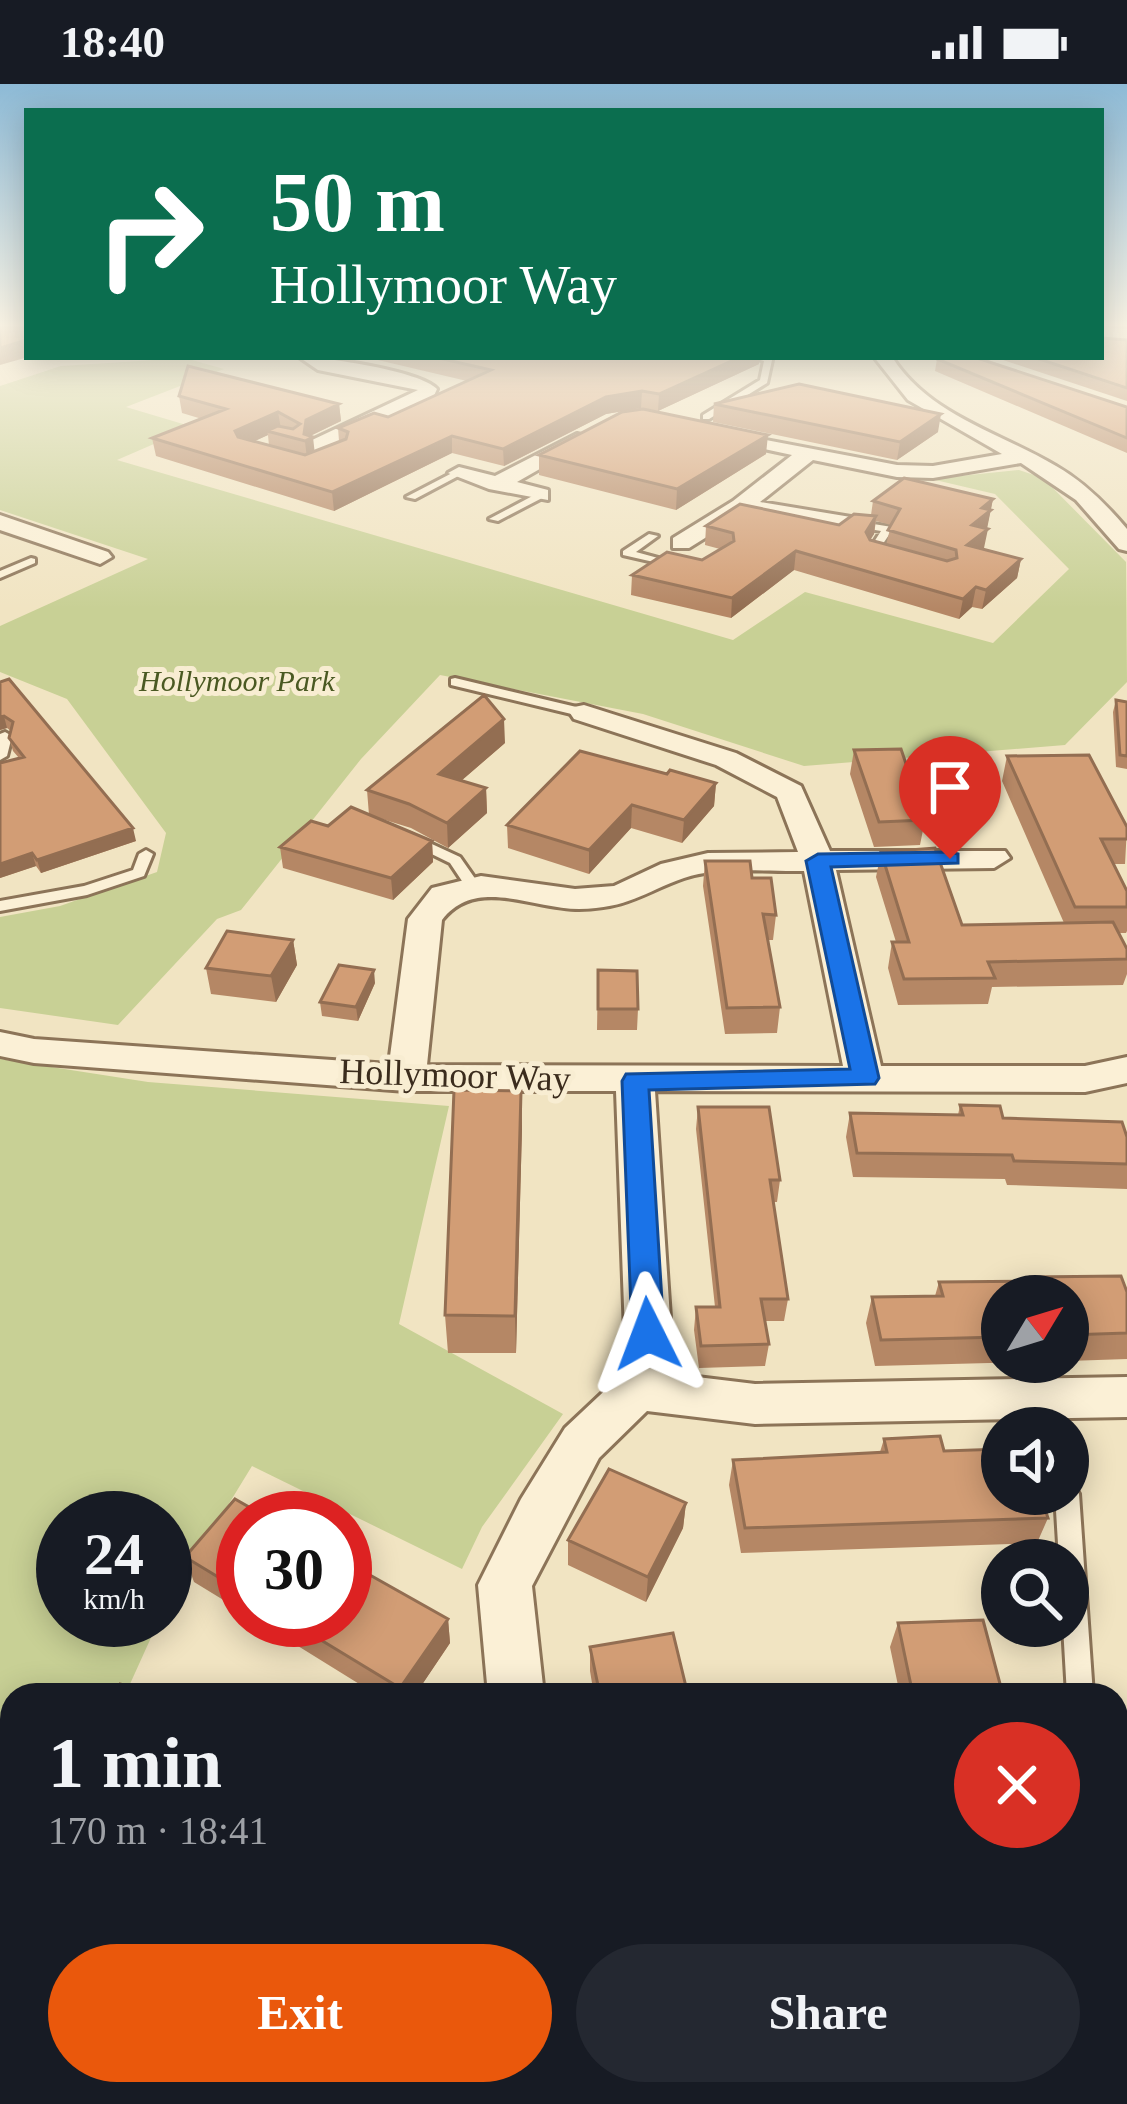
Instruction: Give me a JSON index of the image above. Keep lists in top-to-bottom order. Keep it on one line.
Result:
{"streets":{"street":["Hollymoor Way"]},"parks":["Hollymoor Park"],"north":"top right","page":{"status":"18:40","turn":["50 m","Hollymoor Way"],"speed":"24 km/h","limit":"30","heading":["1 min","170 m · 18:41"],"buttons":["Exit","Share"]}}
